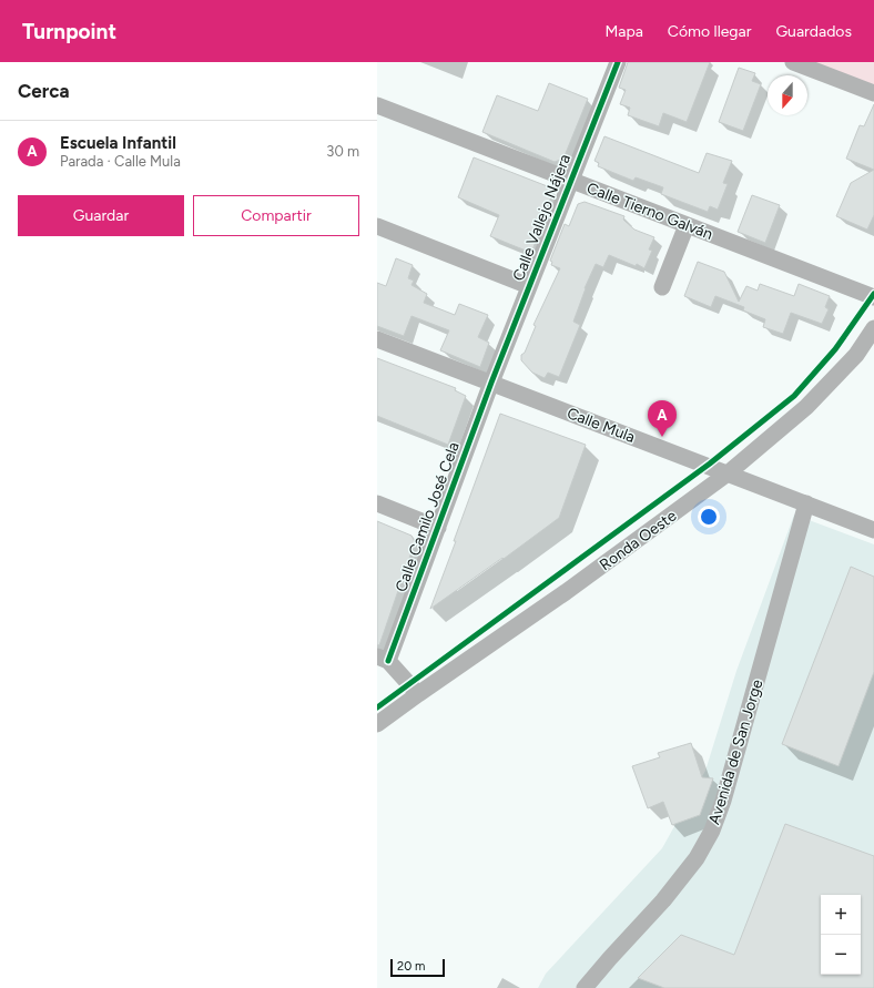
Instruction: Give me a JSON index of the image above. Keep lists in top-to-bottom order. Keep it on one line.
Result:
{"streets":{"street":["Calle Tierno Galván","Calle Vallejo Nájera","Calle Mula","Calle Camilo José Cela","Ronda Oeste","Avenida de San Jorge"]},"crossings":[["Calle Tierno Galván","Calle Vallejo Nájera"],["Calle Vallejo Nájera","Calle Mula"],["Calle Vallejo Nájera","Calle Camilo José Cela"],["Calle Mula","Calle Camilo José Cela"],["Calle Mula","Ronda Oeste"],["Calle Mula","Avenida de San Jorge"]],"scale_bar":"20 m","north":"bottom","page":{"header":"Turnpoint","nav":["Mapa","Cómo llegar","Guardados"],"heading":"Cerca","list":[{"mark":"A","name":"Escuela Infantil","note":"Parada · Calle Mula","value":"30 m"}],"buttons":["Guardar","Compartir"],"pins":"A","map_buttons":["+","−"],"scale":"20 m"}}
